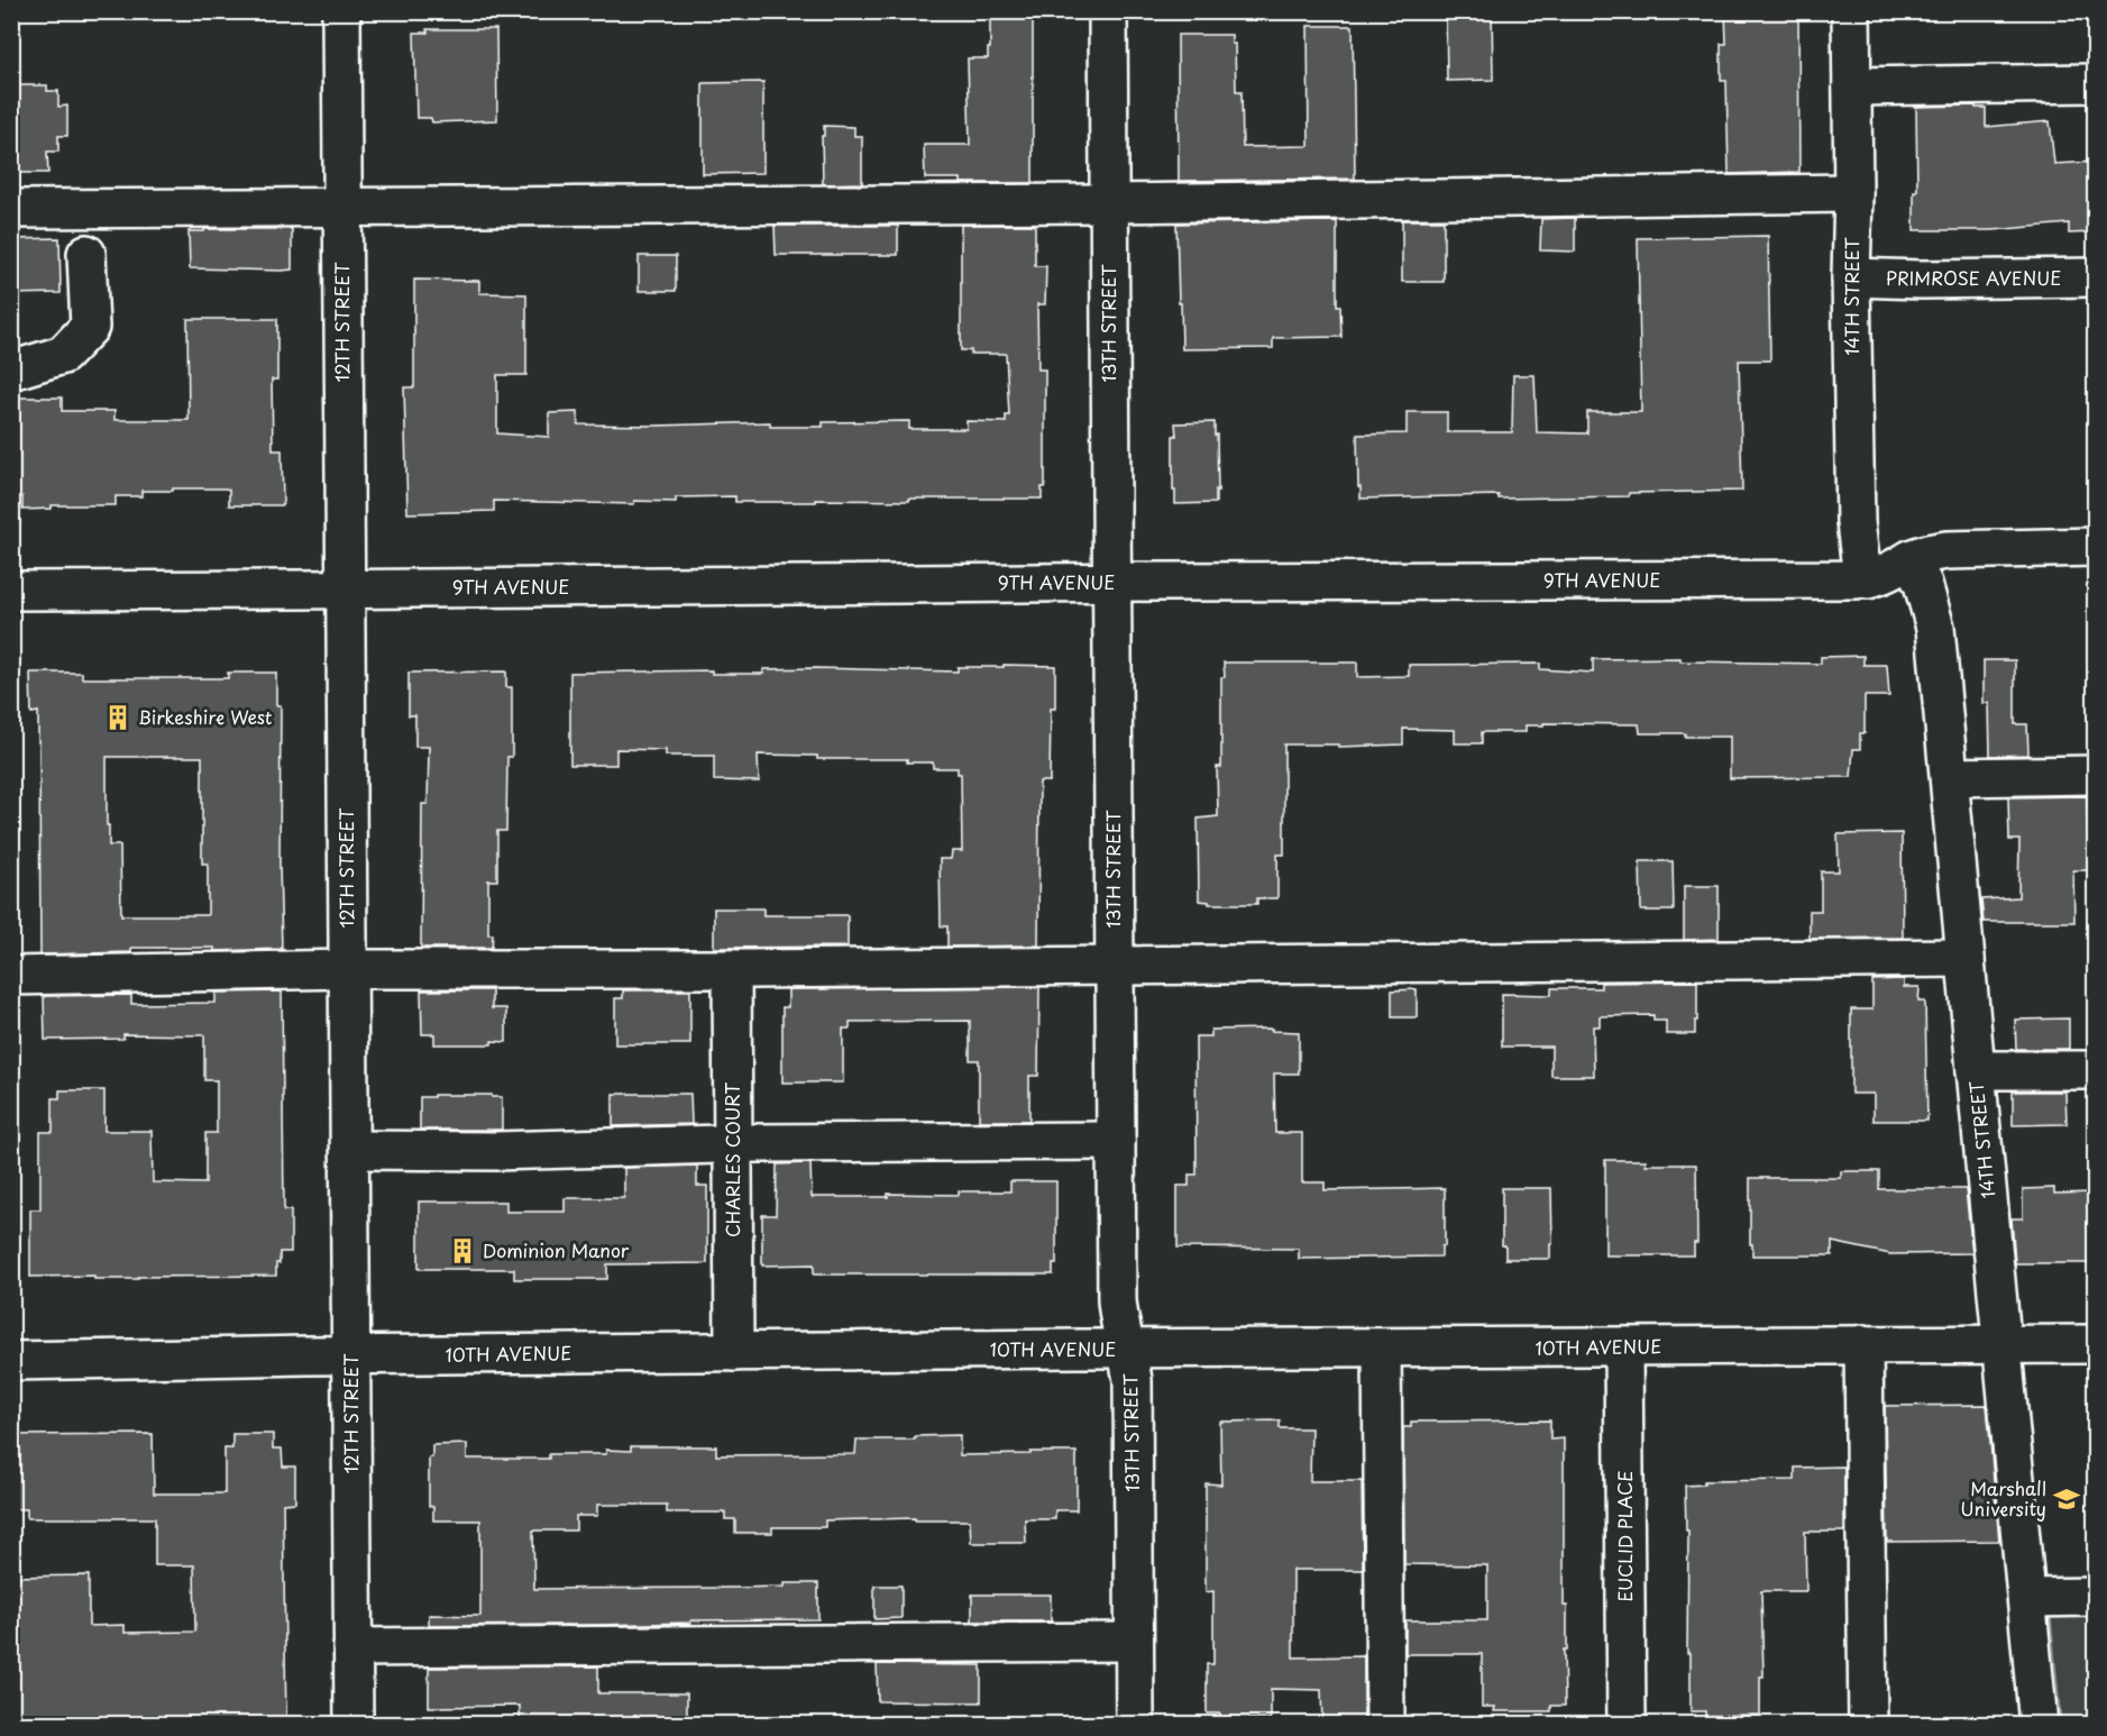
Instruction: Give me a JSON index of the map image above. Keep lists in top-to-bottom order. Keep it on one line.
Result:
{"streets":{"street":["PRIMROSE AVENUE","14TH STREET","12TH STREET","13TH STREET","9TH AVENUE","CHARLES COURT","10TH AVENUE","EUCLID PLACE"]},"crossings":[["PRIMROSE AVENUE","14TH STREET"],["14TH STREET","9TH AVENUE"],["14TH STREET","10TH AVENUE"],["12TH STREET","9TH AVENUE"],["12TH STREET","10TH AVENUE"],["13TH STREET","9TH AVENUE"],["13TH STREET","10TH AVENUE"],["CHARLES COURT","10TH AVENUE"],["10TH AVENUE","EUCLID PLACE"]],"places":{"building":["Birkeshire West","Dominion Manor"],"school or university":["Marshall University"]}}
